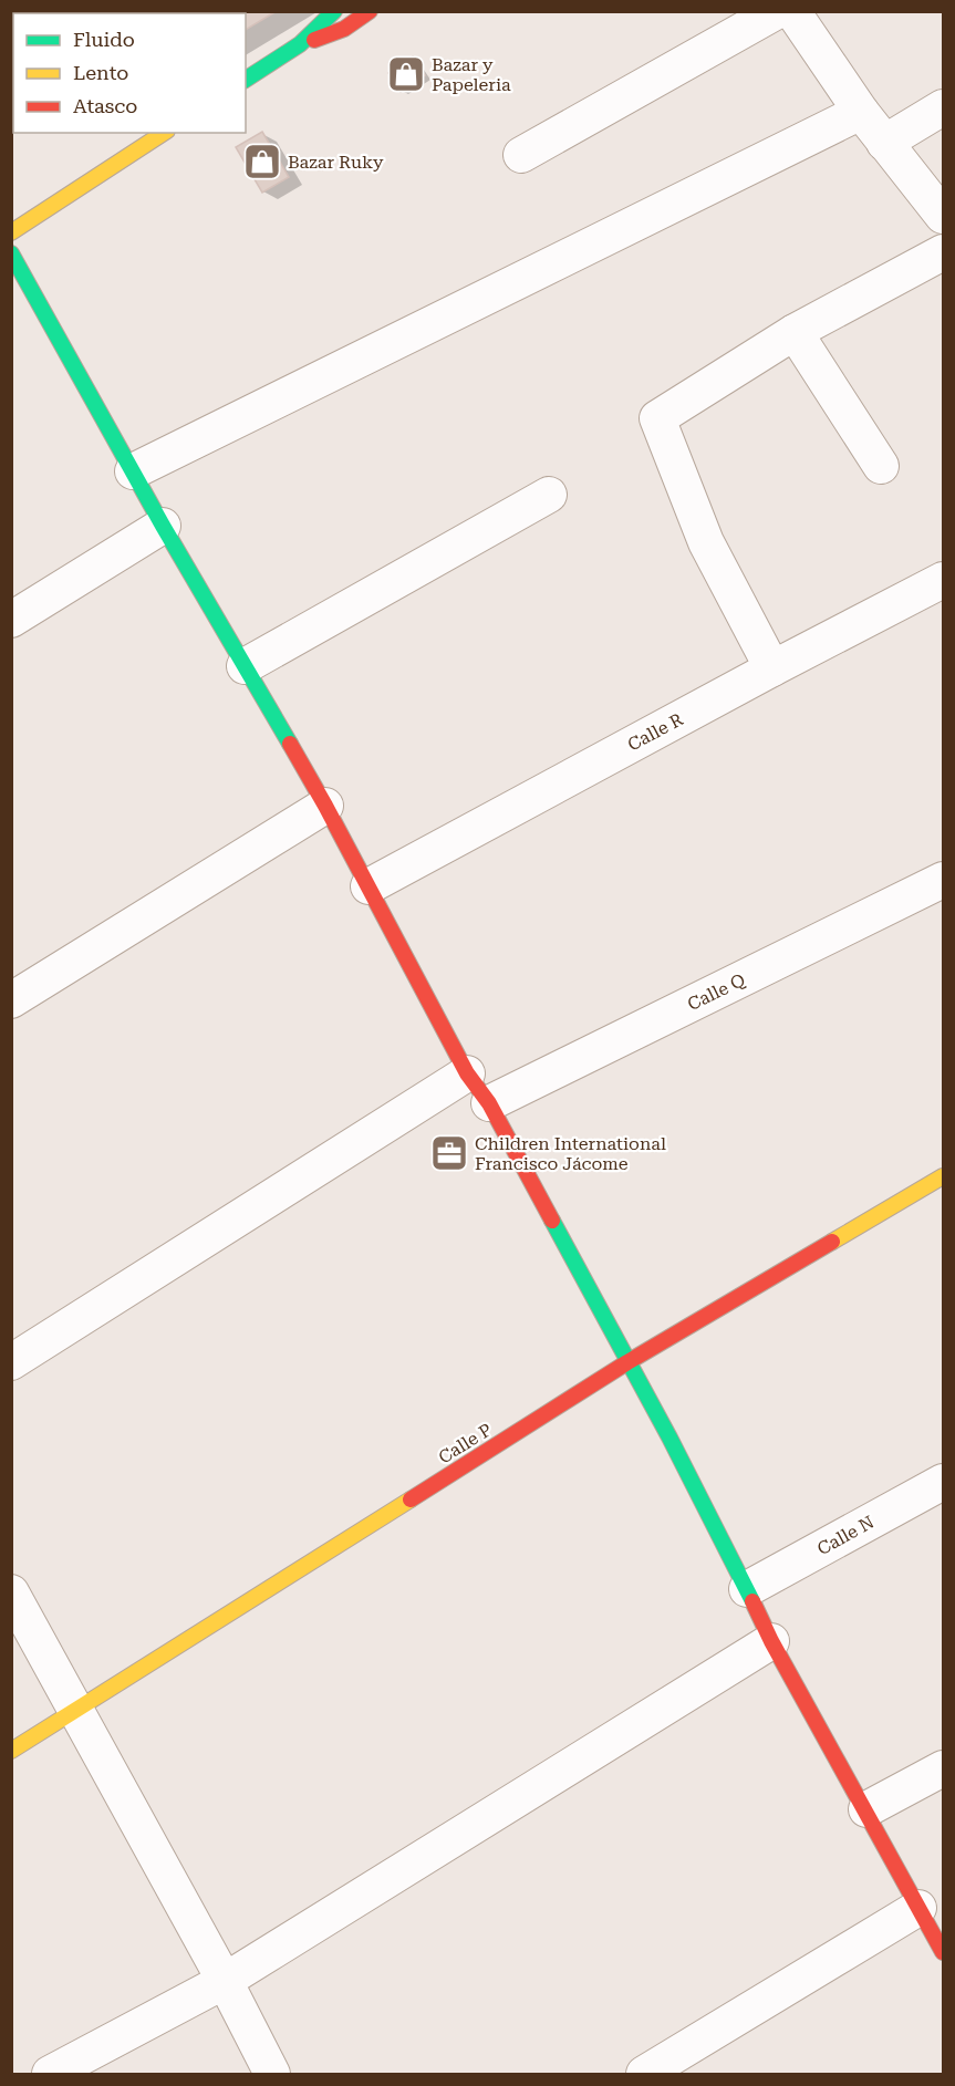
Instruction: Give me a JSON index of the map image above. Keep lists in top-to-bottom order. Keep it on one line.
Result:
{"streets":{"street":["Calle R","Calle Q","Calle P","Calle N"]},"places":{"shop":["Bazar y Papeleria","Bazar Ruky"],"office":["Children International Francisco Jácome"]},"legend":["Fluido","Lento","Atasco"]}
